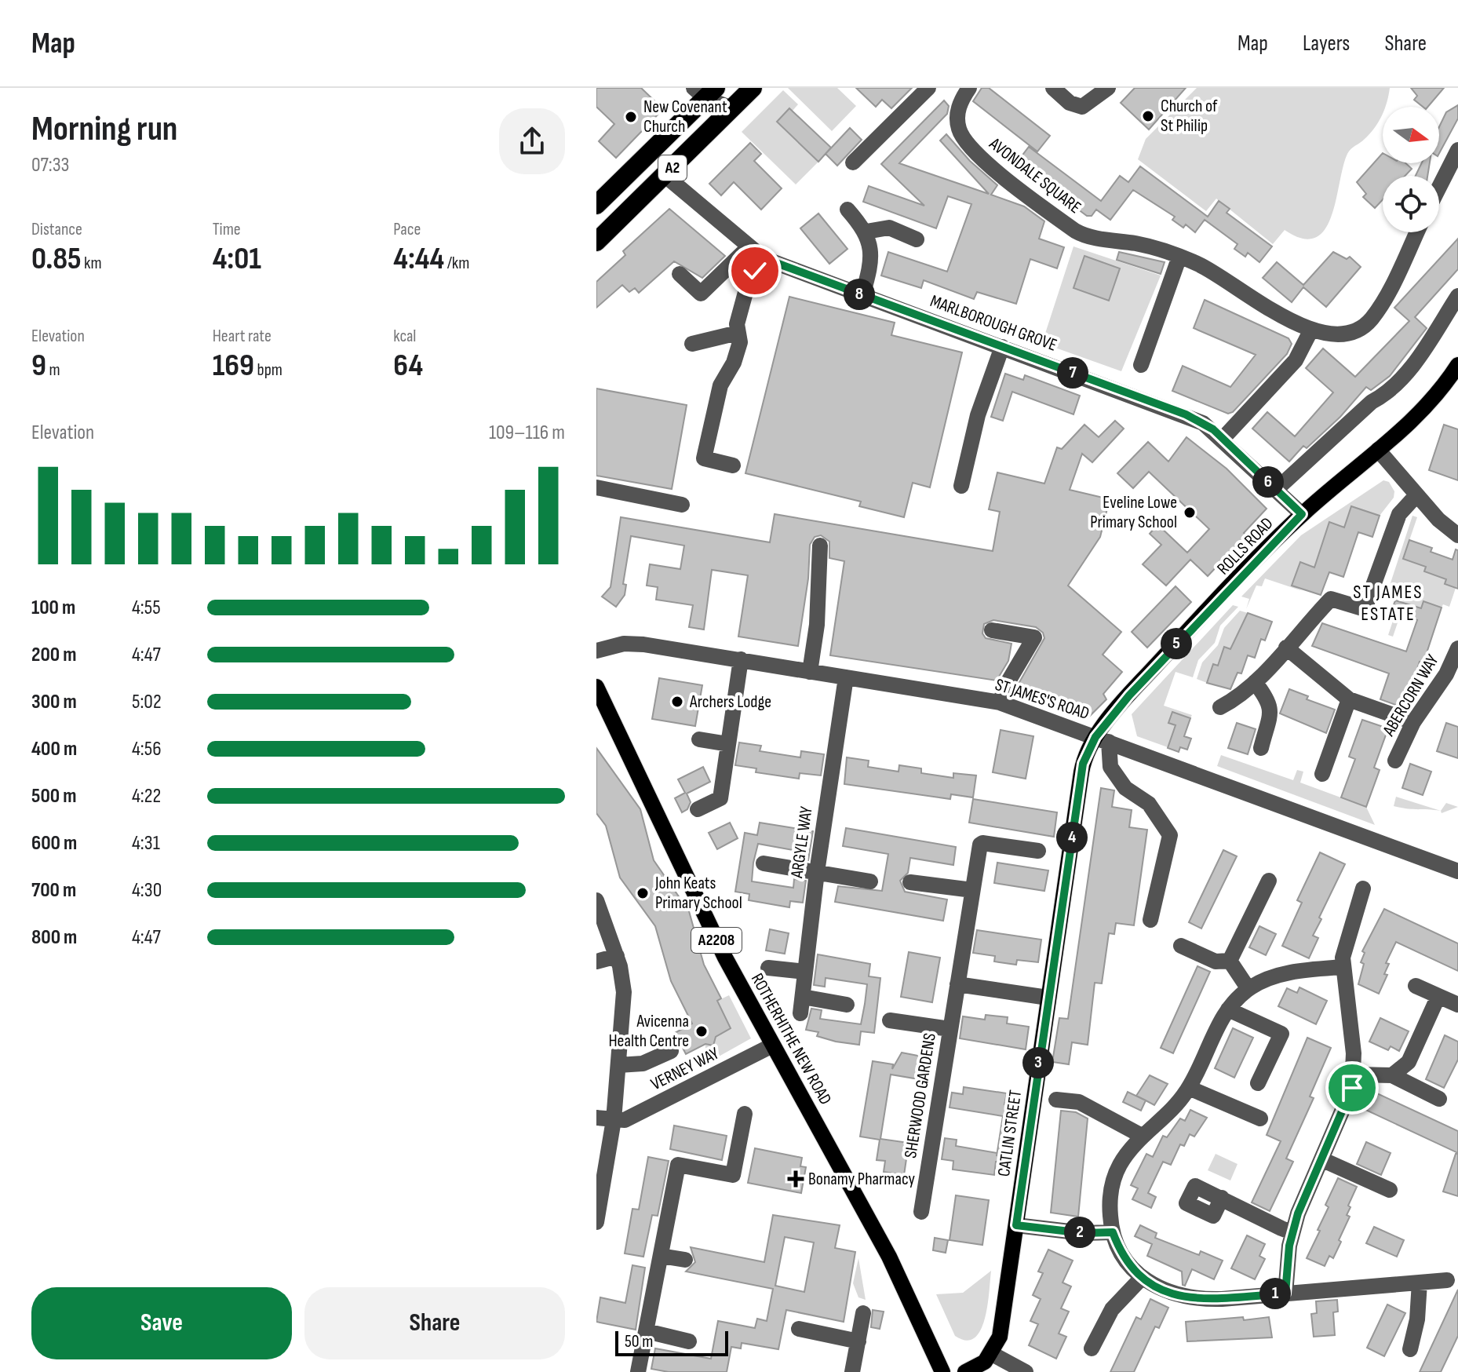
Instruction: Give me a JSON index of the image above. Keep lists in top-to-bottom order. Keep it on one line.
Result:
{"streets":{"highway":["A2"],"main road":["ROLLS ROAD","A2208","ROTHERHITHE NEW ROAD","CATLIN STREET"],"street":["AVONDALE SQUARE","MARLBOROUGH GROVE","ABERCORN WAY","ST JAMES'S ROAD","ARGYLE WAY","VERNEY WAY","SHERWOOD GARDENS"]},"crossings":[["A2","MARLBOROUGH GROVE"],["MARLBOROUGH GROVE","ROLLS ROAD"],["ROLLS ROAD","ST JAMES'S ROAD"],["ROLLS ROAD","CATLIN STREET"],["ST JAMES'S ROAD","ARGYLE WAY"],["ST JAMES'S ROAD","CATLIN STREET"],["ROTHERHITHE NEW ROAD","VERNEY WAY"]],"districts":["ST JAMES ESTATE"],"places":{"other":["Church of St Philip","New Covenant Church","Eveline Lowe Primary School","Archers Lodge","John Keats Primary School","Avicenna Health Centre"],"health":["Bonamy Pharmacy"]},"scale_bar":"50 m","north":"right","page":{"header":"Map","nav":["Map","Layers","Share"],"heading":["Morning run","07:33"],"stats":[["Distance","0.85 km"],["Time","4:01"],["Pace","4:44 /km"],["Elevation","9 m"],["Heart rate","169 bpm"],["kcal","64"]],"pins":["8","7","6","5","4","3","2","1"],"chart":["Elevation","109–116 m"],"list":[{"name":"100 m","note":"4:55"},{"name":"200 m","note":"4:47"},{"name":"300 m","note":"5:02"},{"name":"400 m","note":"4:56"},{"name":"500 m","note":"4:22"},{"name":"600 m","note":"4:31"},{"name":"700 m","note":"4:30"},{"name":"800 m","note":"4:47"}],"buttons":["Save","Share"],"scale":"50 m"}}
